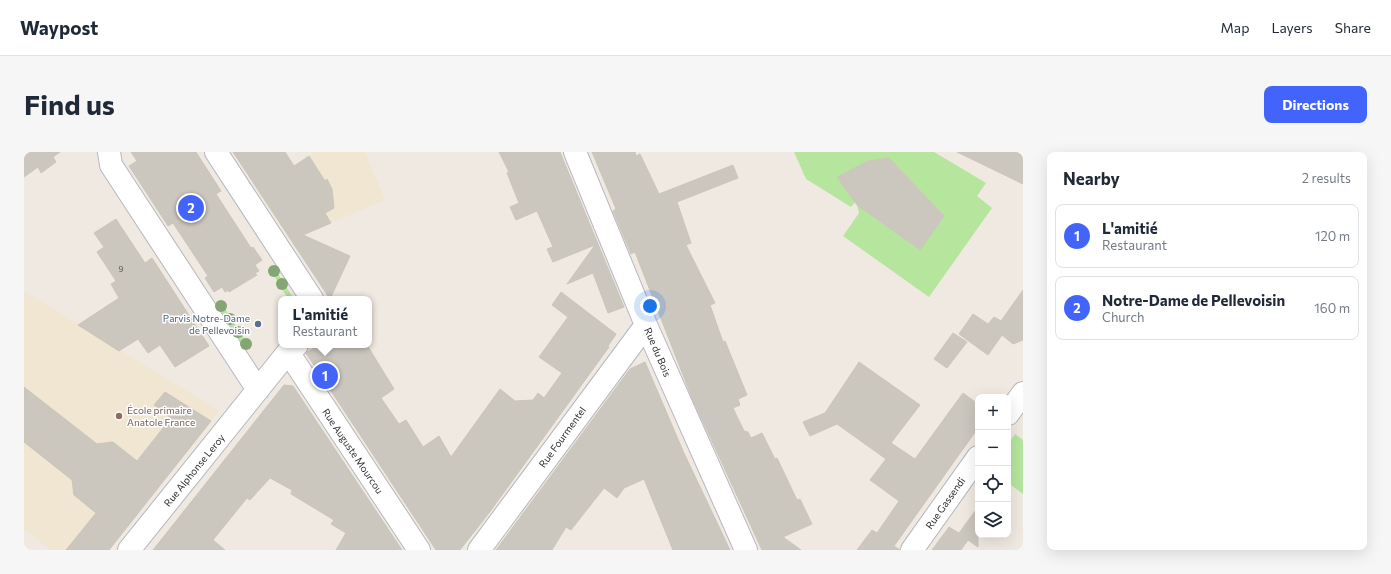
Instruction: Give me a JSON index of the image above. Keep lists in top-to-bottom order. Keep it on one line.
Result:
{"streets":{"street":["Rue du Bois","Rue Fourmentel","Rue Auguste Mourcou","Rue Alphonse Leroy","Rue Gassendi"]},"crossings":[["Rue du Bois","Rue Fourmentel"],["Rue Auguste Mourcou","Rue Alphonse Leroy"]],"places":["Parvis Notre-Dame de Pellevoisin","École primaire Anatole France"],"house_numbers":["9"],"page":{"header":"Waypost","nav":["Map","Layers","Share"],"buttons":"Directions","title":"Find us","heading":["Nearby","2 results"],"pins":["2","1"],"list":[{"mark":"1","name":"L'amitié","note":"Restaurant","value":"120 m"},{"mark":"2","name":"Notre-Dame de Pellevoisin","note":"Church","value":"160 m"}],"popup":["L'amitié","Restaurant"],"map_buttons":["+","−"]}}
